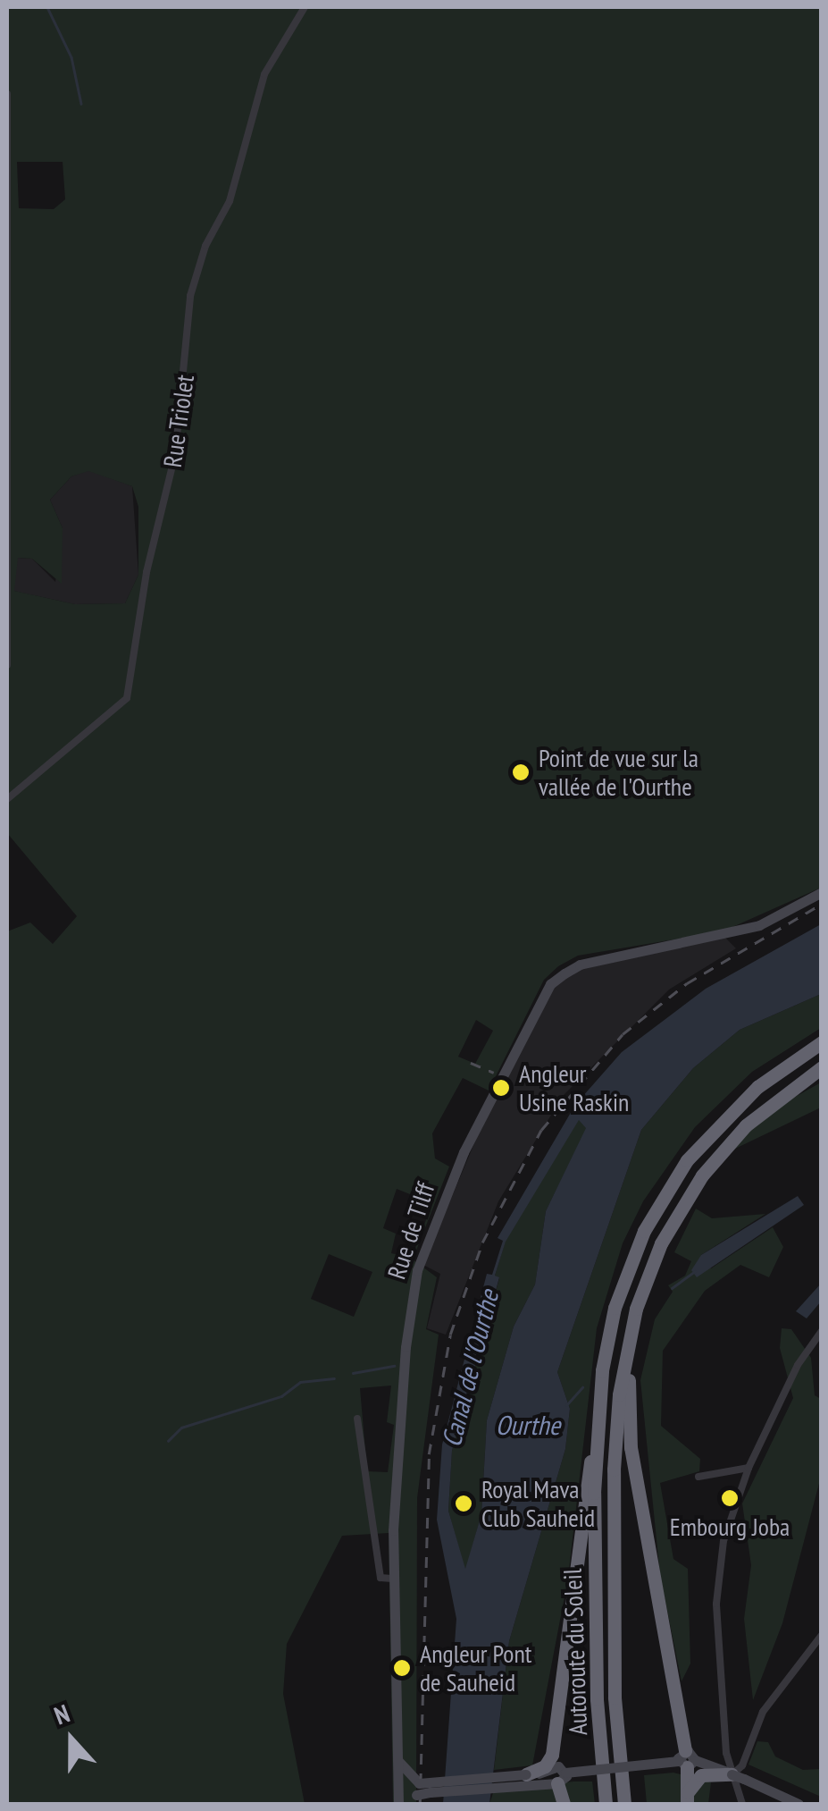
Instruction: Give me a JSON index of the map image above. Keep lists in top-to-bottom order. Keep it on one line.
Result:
{"streets":{"highway":["Autoroute du Soleil"],"main road":["Rue de Tilff"],"street":["Rue Triolet"]},"water":["Canal de l'Ourthe","Ourthe"],"places":["Point de vue sur la vallée de l'Ourthe","Angleur Usine Raskin","Embourg Joba","Royal Mava Club Sauheid","Angleur Pont de Sauheid"],"north":"top"}
